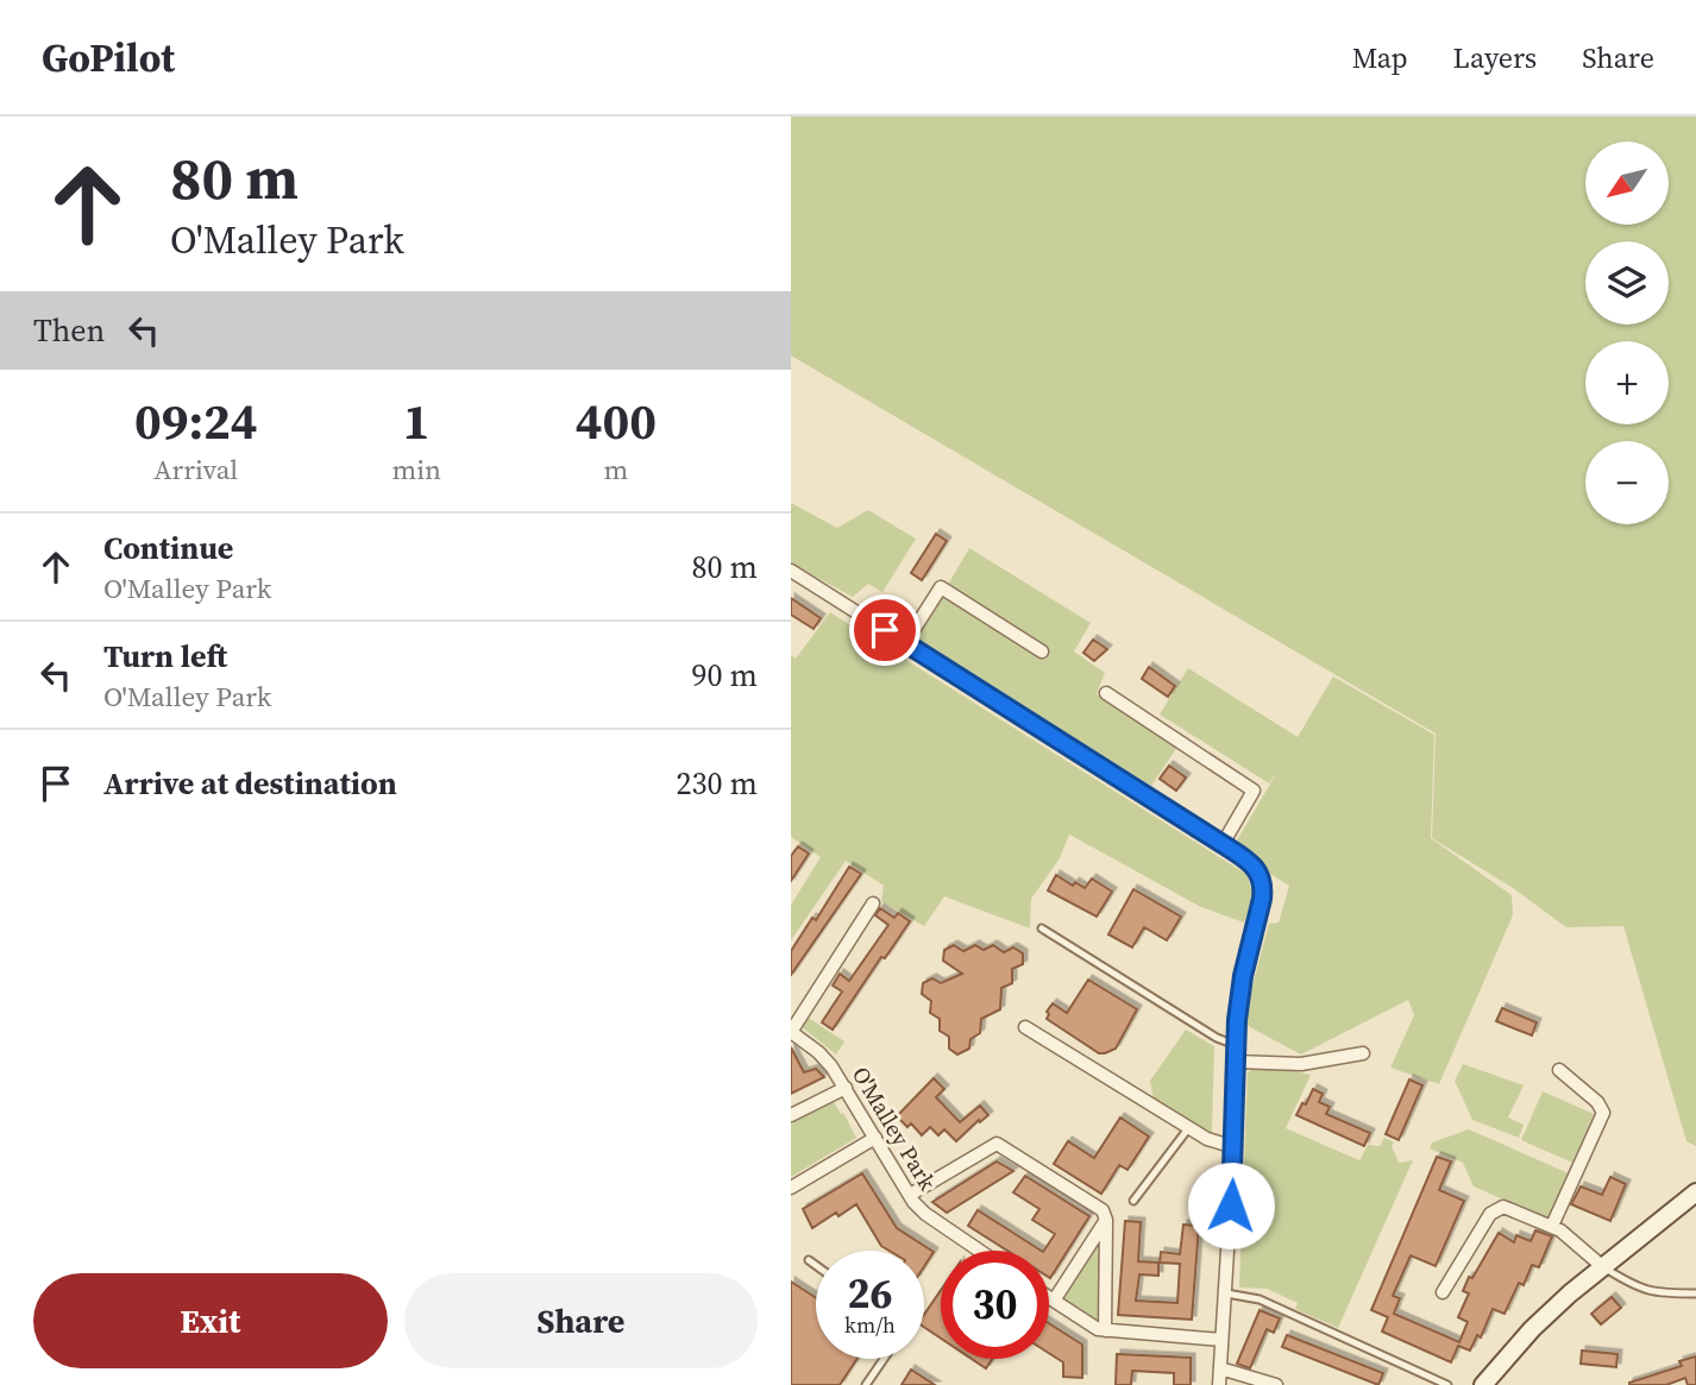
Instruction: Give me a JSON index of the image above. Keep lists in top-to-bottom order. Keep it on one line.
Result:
{"streets":{"street":["O'Malley Park"]},"north":"bottom left","page":{"header":"GoPilot","nav":["Map","Layers","Share"],"turn":["80 m","O'Malley Park"],"map_buttons":["+","−"],"then":"Then","eta":["09:24","Arrival","1","min","400","m"],"list":[{"name":"Continue","note":"O'Malley Park","value":"80 m"},{"name":"Turn left","note":"O'Malley Park","value":"90 m"},{"name":"Arrive at destination","value":"230 m"}],"speed":"26 km/h","limit":"30","buttons":["Exit","Share"]}}
